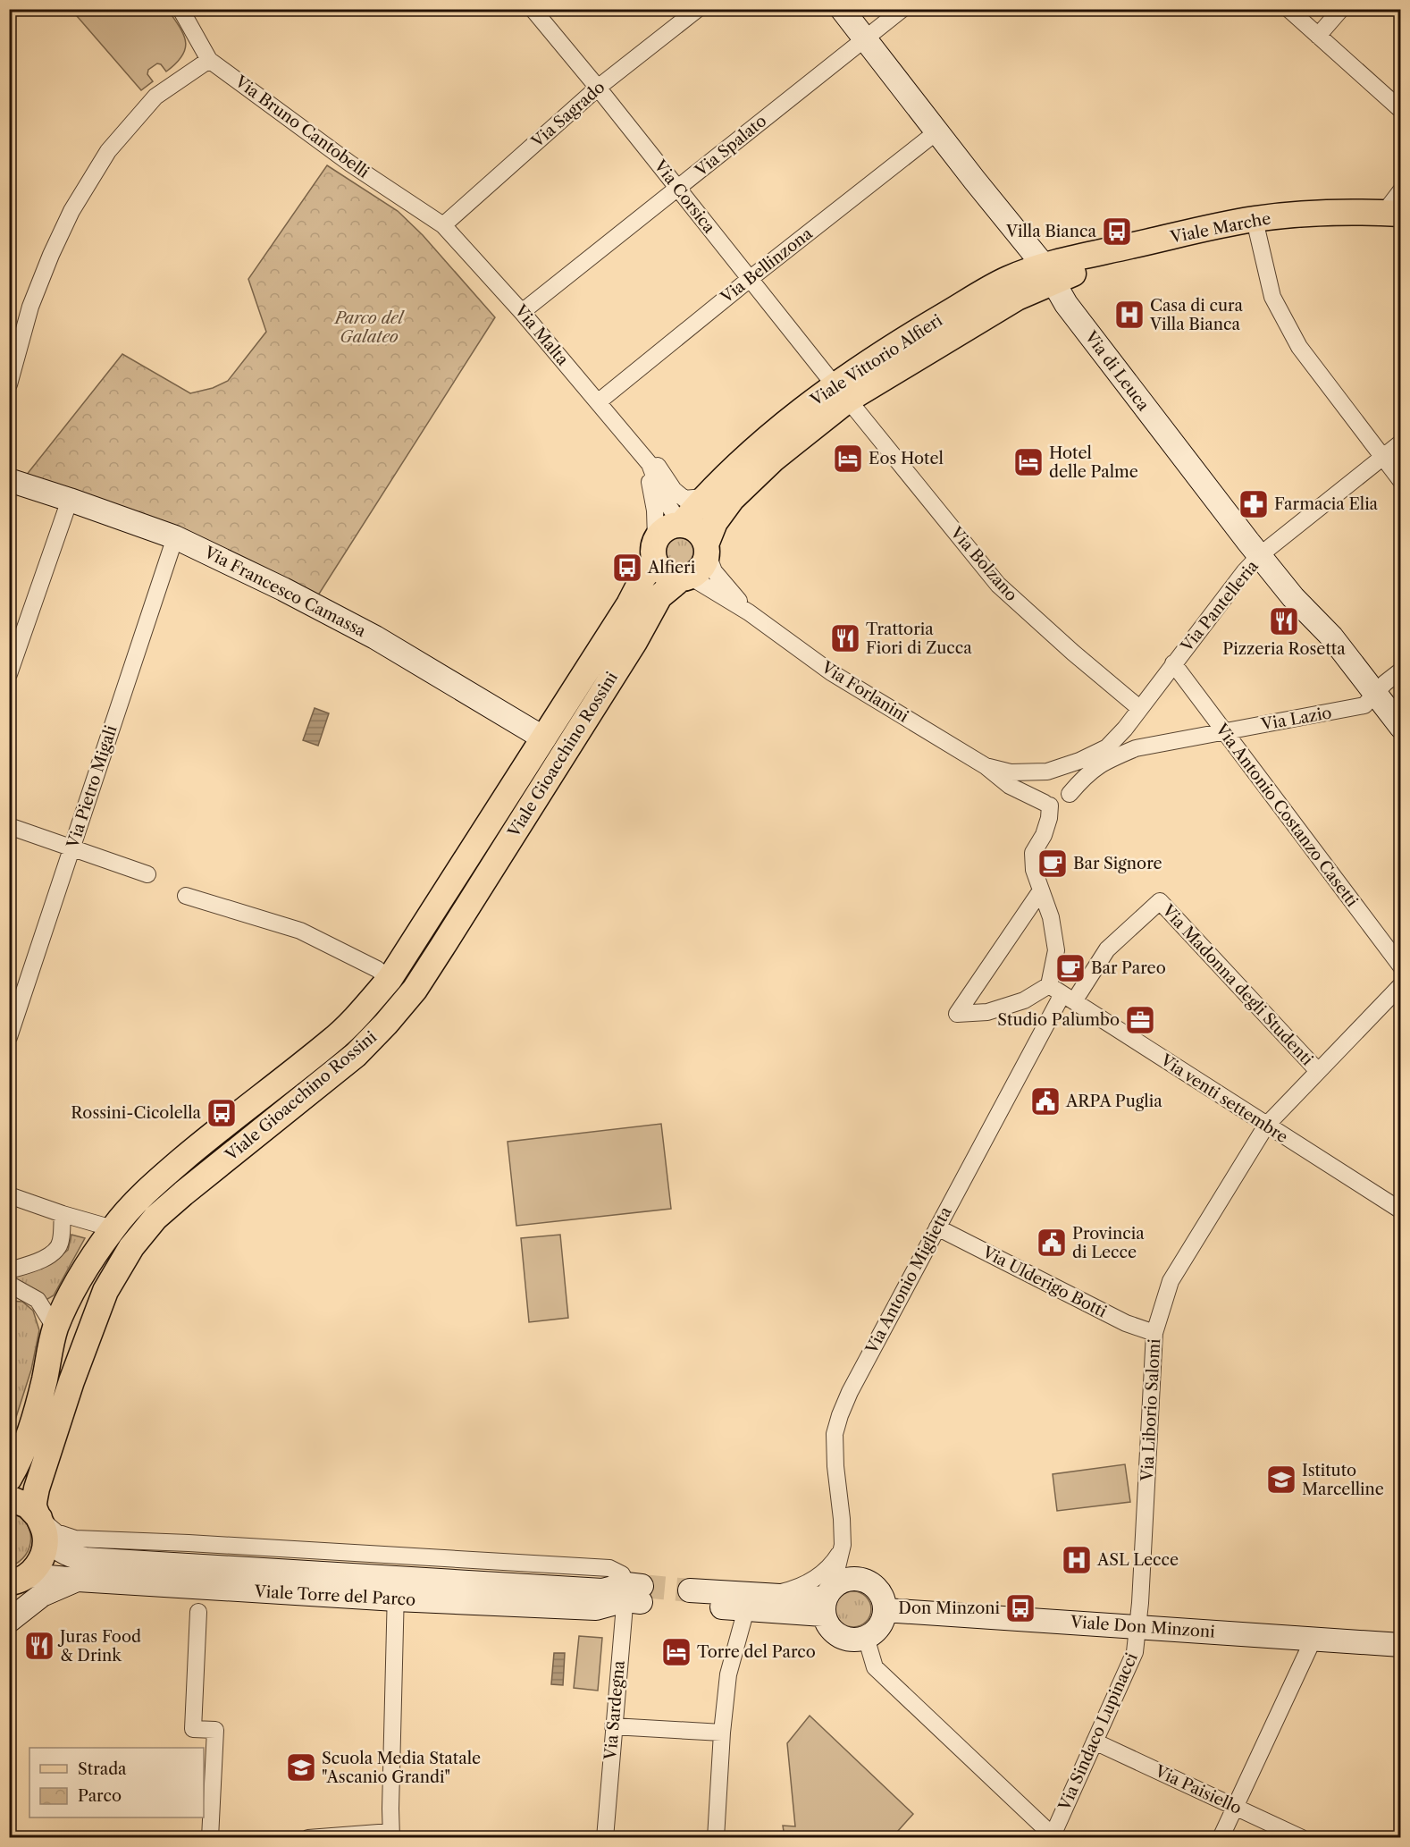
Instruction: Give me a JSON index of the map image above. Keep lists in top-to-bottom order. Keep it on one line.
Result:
{"streets":{"main road":["Viale Marche","Viale Vittorio Alfieri","Viale Gioacchino Rossini"],"street":["Via Sagrado","Via Bruno Cantobelli","Via Spalato","Via Corsica","Via Bellinzona","Via Malta","Via di Leuca","Via Bolzano","Via Francesco Camassa","Via Pantelleria","Via Forlanini","Via Lazio","Via Pietro Migali","Via Antonio Costanzo Casetti","Via Madonna degli Studenti","Via venti settembre","Via Antonio Miglietta","Via Ulderigo Botti","Via Liborio Salomi","Viale Torre del Parco","Viale Don Minzoni","Via Sardegna","Via Sindaco Lupinacci","Via Paisiello"]},"crossings":[["Via Sagrado","Via Bruno Cantobelli"],["Via Sagrado","Via Corsica"],["Via Sagrado","Via Malta"],["Via Bruno Cantobelli","Via Malta"],["Via Spalato","Via Corsica"],["Via Spalato","Via Malta"],["Via Spalato","Via di Leuca"],["Via Corsica","Via Bellinzona"],["Via Corsica","Viale Vittorio Alfieri"],["Via Corsica","Via Bolzano"],["Viale Marche","Viale Vittorio Alfieri"],["Viale Marche","Via di Leuca"],["Via Bellinzona","Via Malta"],["Via Bellinzona","Via di Leuca"],["Via Malta","Viale Vittorio Alfieri"],["Via Malta","Via Forlanini"],["Via Malta","Viale Gioacchino Rossini"],["Viale Vittorio Alfieri","Via di Leuca"],["Viale Vittorio Alfieri","Via Bolzano"],["Viale Vittorio Alfieri","Via Forlanini"],["Viale Vittorio Alfieri","Viale Gioacchino Rossini"],["Via di Leuca","Via Pantelleria"],["Via di Leuca","Via Lazio"],["Via Bolzano","Via Pantelleria"],["Via Francesco Camassa","Viale Gioacchino Rossini"],["Via Francesco Camassa","Via Pietro Migali"],["Via Pantelleria","Via Forlanini"],["Via Pantelleria","Via Lazio"],["Via Pantelleria","Via Antonio Costanzo Casetti"],["Via Forlanini","Via Lazio"],["Via Forlanini","Viale Gioacchino Rossini"],["Via Lazio","Via Antonio Costanzo Casetti"],["Viale Gioacchino Rossini","Viale Torre del Parco"],["Via Madonna degli Studenti","Via venti settembre"],["Via Madonna degli Studenti","Via Antonio Miglietta"],["Via Madonna degli Studenti","Via Liborio Salomi"],["Via venti settembre","Via Antonio Miglietta"],["Via venti settembre","Via Liborio Salomi"],["Via Antonio Miglietta","Via Ulderigo Botti"],["Via Antonio Miglietta","Viale Don Minzoni"],["Via Ulderigo Botti","Via Liborio Salomi"],["Via Liborio Salomi","Viale Don Minzoni"],["Via Liborio Salomi","Via Sindaco Lupinacci"],["Viale Torre del Parco","Via Sardegna"],["Viale Don Minzoni","Via Sindaco Lupinacci"],["Via Sindaco Lupinacci","Via Paisiello"]],"parks":["Parco del Galateo"],"places":{"bus stop":["Villa Bianca","Alfieri","Rossini-Cicolella","Don Minzoni"],"hospital":["Casa di cura Villa Bianca","ASL Lecce"],"hotel":["Eos Hotel","Hotel delle Palme","Torre del Parco"],"pharmacy":["Farmacia Elia"],"restaurant":["Pizzeria Rosetta","Trattoria Fiori di Zucca","Juras Food & Drink"],"cafe":["Bar Signore","Bar Pareo"],"office":["Studio Palumbo"],"public building":["ARPA Puglia","Provincia di Lecce"],"school or university":["Istituto Marcelline","Scuola Media Statale \"Ascanio Grandi\""]},"legend":["Strada","Parco"]}
